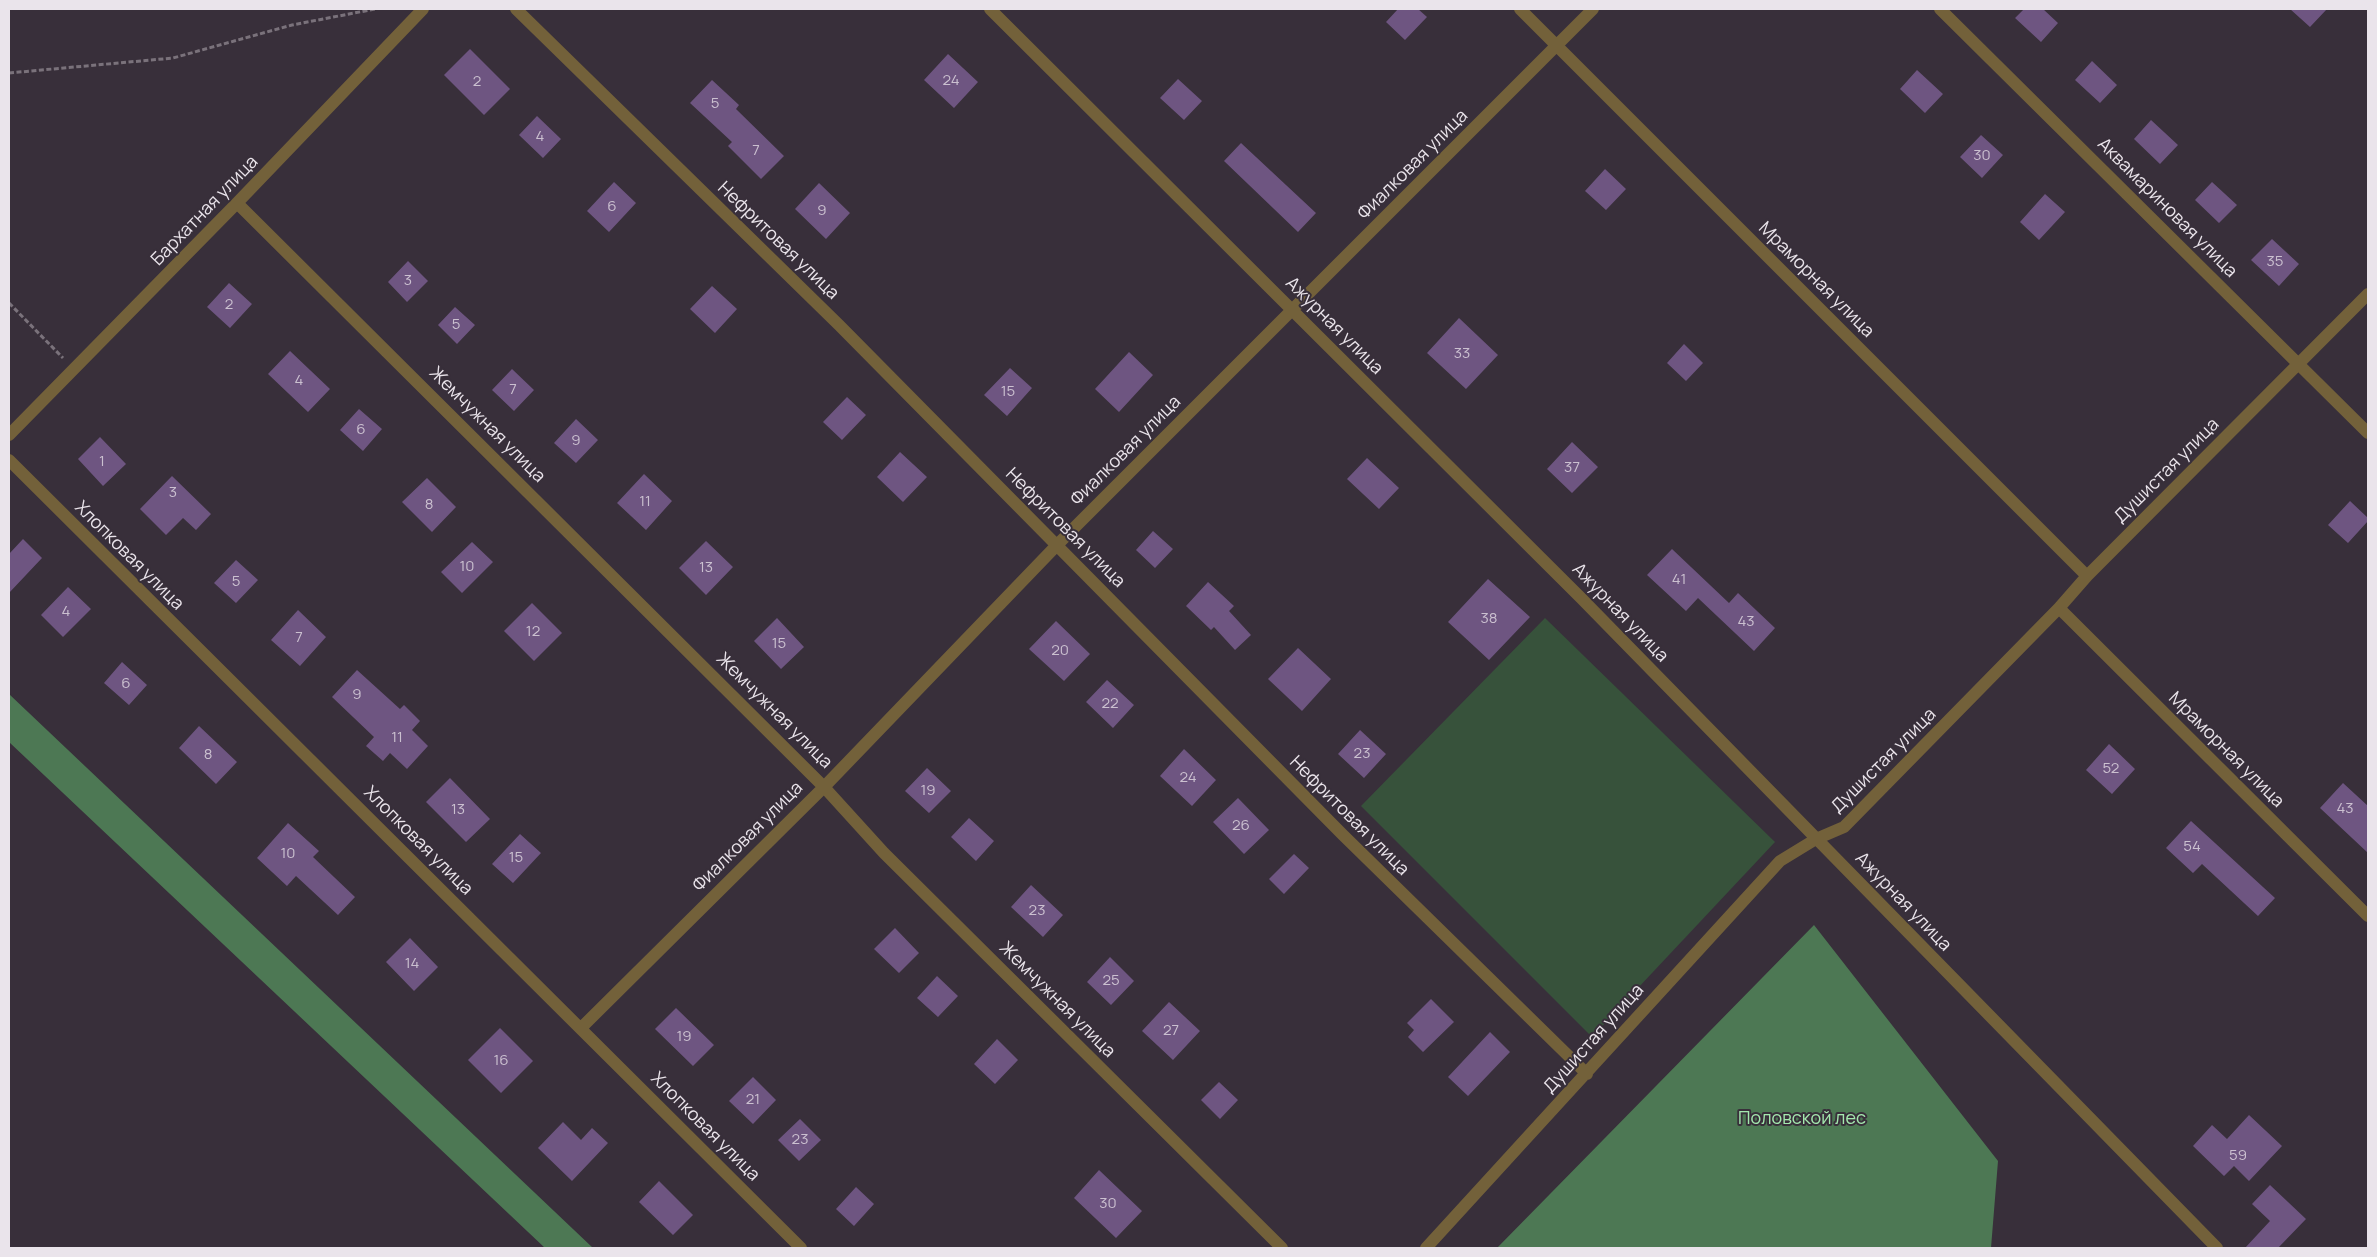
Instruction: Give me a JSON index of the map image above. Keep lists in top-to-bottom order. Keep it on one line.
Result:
{"streets":{"street":["Фиалковая улица","Аквамариновая улица","Бархатная улица","Нефритовая улица","Мраморная улица","Ажурная улица","Жемчужная улица","Душистая улица","Хлопковая улица"]},"crossings":[["Фиалковая улица","Нефритовая улица"],["Фиалковая улица","Мраморная улица"],["Фиалковая улица","Ажурная улица"],["Фиалковая улица","Жемчужная улица"],["Фиалковая улица","Хлопковая улица"],["Аквамариновая улица","Душистая улица"],["Бархатная улица","Жемчужная улица"],["Нефритовая улица","Душистая улица"],["Мраморная улица","Душистая улица"],["Ажурная улица","Душистая улица"]],"parks":["Половской лес"],"house_numbers":["24","2","5","4","7","30","6","9","35","3","2","5","33","4","7","15","6","9","1","37","3","11","8","10","13","41","5","4","38","43","12","7","15","20","6","9","22","11","23","8","52","24","19","43","13","26","54","10","15","23","14","25","27","19","16","21","23","59","30"]}
